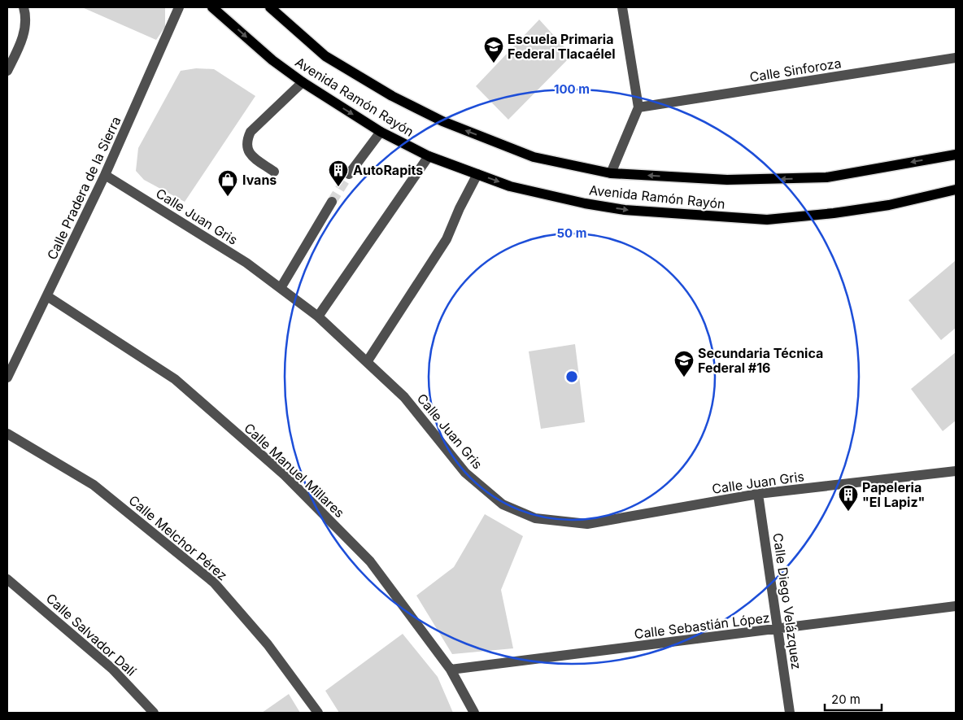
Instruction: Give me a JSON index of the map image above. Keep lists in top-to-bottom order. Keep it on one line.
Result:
{"streets":{"main road":["Avenida Ramón Rayón"],"street":["Calle Sinforoza","Calle Pradera de la Sierra","Calle Juan Gris","Calle Manuel Millares","Calle Melchor Pérez","Calle Diego Velázquez","Calle Sebastián López","Calle Salvador Dalí"]},"crossings":[["Calle Pradera de la Sierra","Calle Juan Gris"],["Calle Pradera de la Sierra","Calle Manuel Millares"],["Calle Juan Gris","Calle Diego Velázquez"],["Calle Manuel Millares","Calle Sebastián López"],["Calle Diego Velázquez","Calle Sebastián López"]],"places":{"school or university":["Escuela Primaria Federal Tlacaélel","Secundaria Técnica Federal #16"],"building":["AutoRapits","Papeleria \"El Lapiz\""],"shop":["Ivans"]},"scale_bar":"20 m","rings":["100 m","50 m"]}
